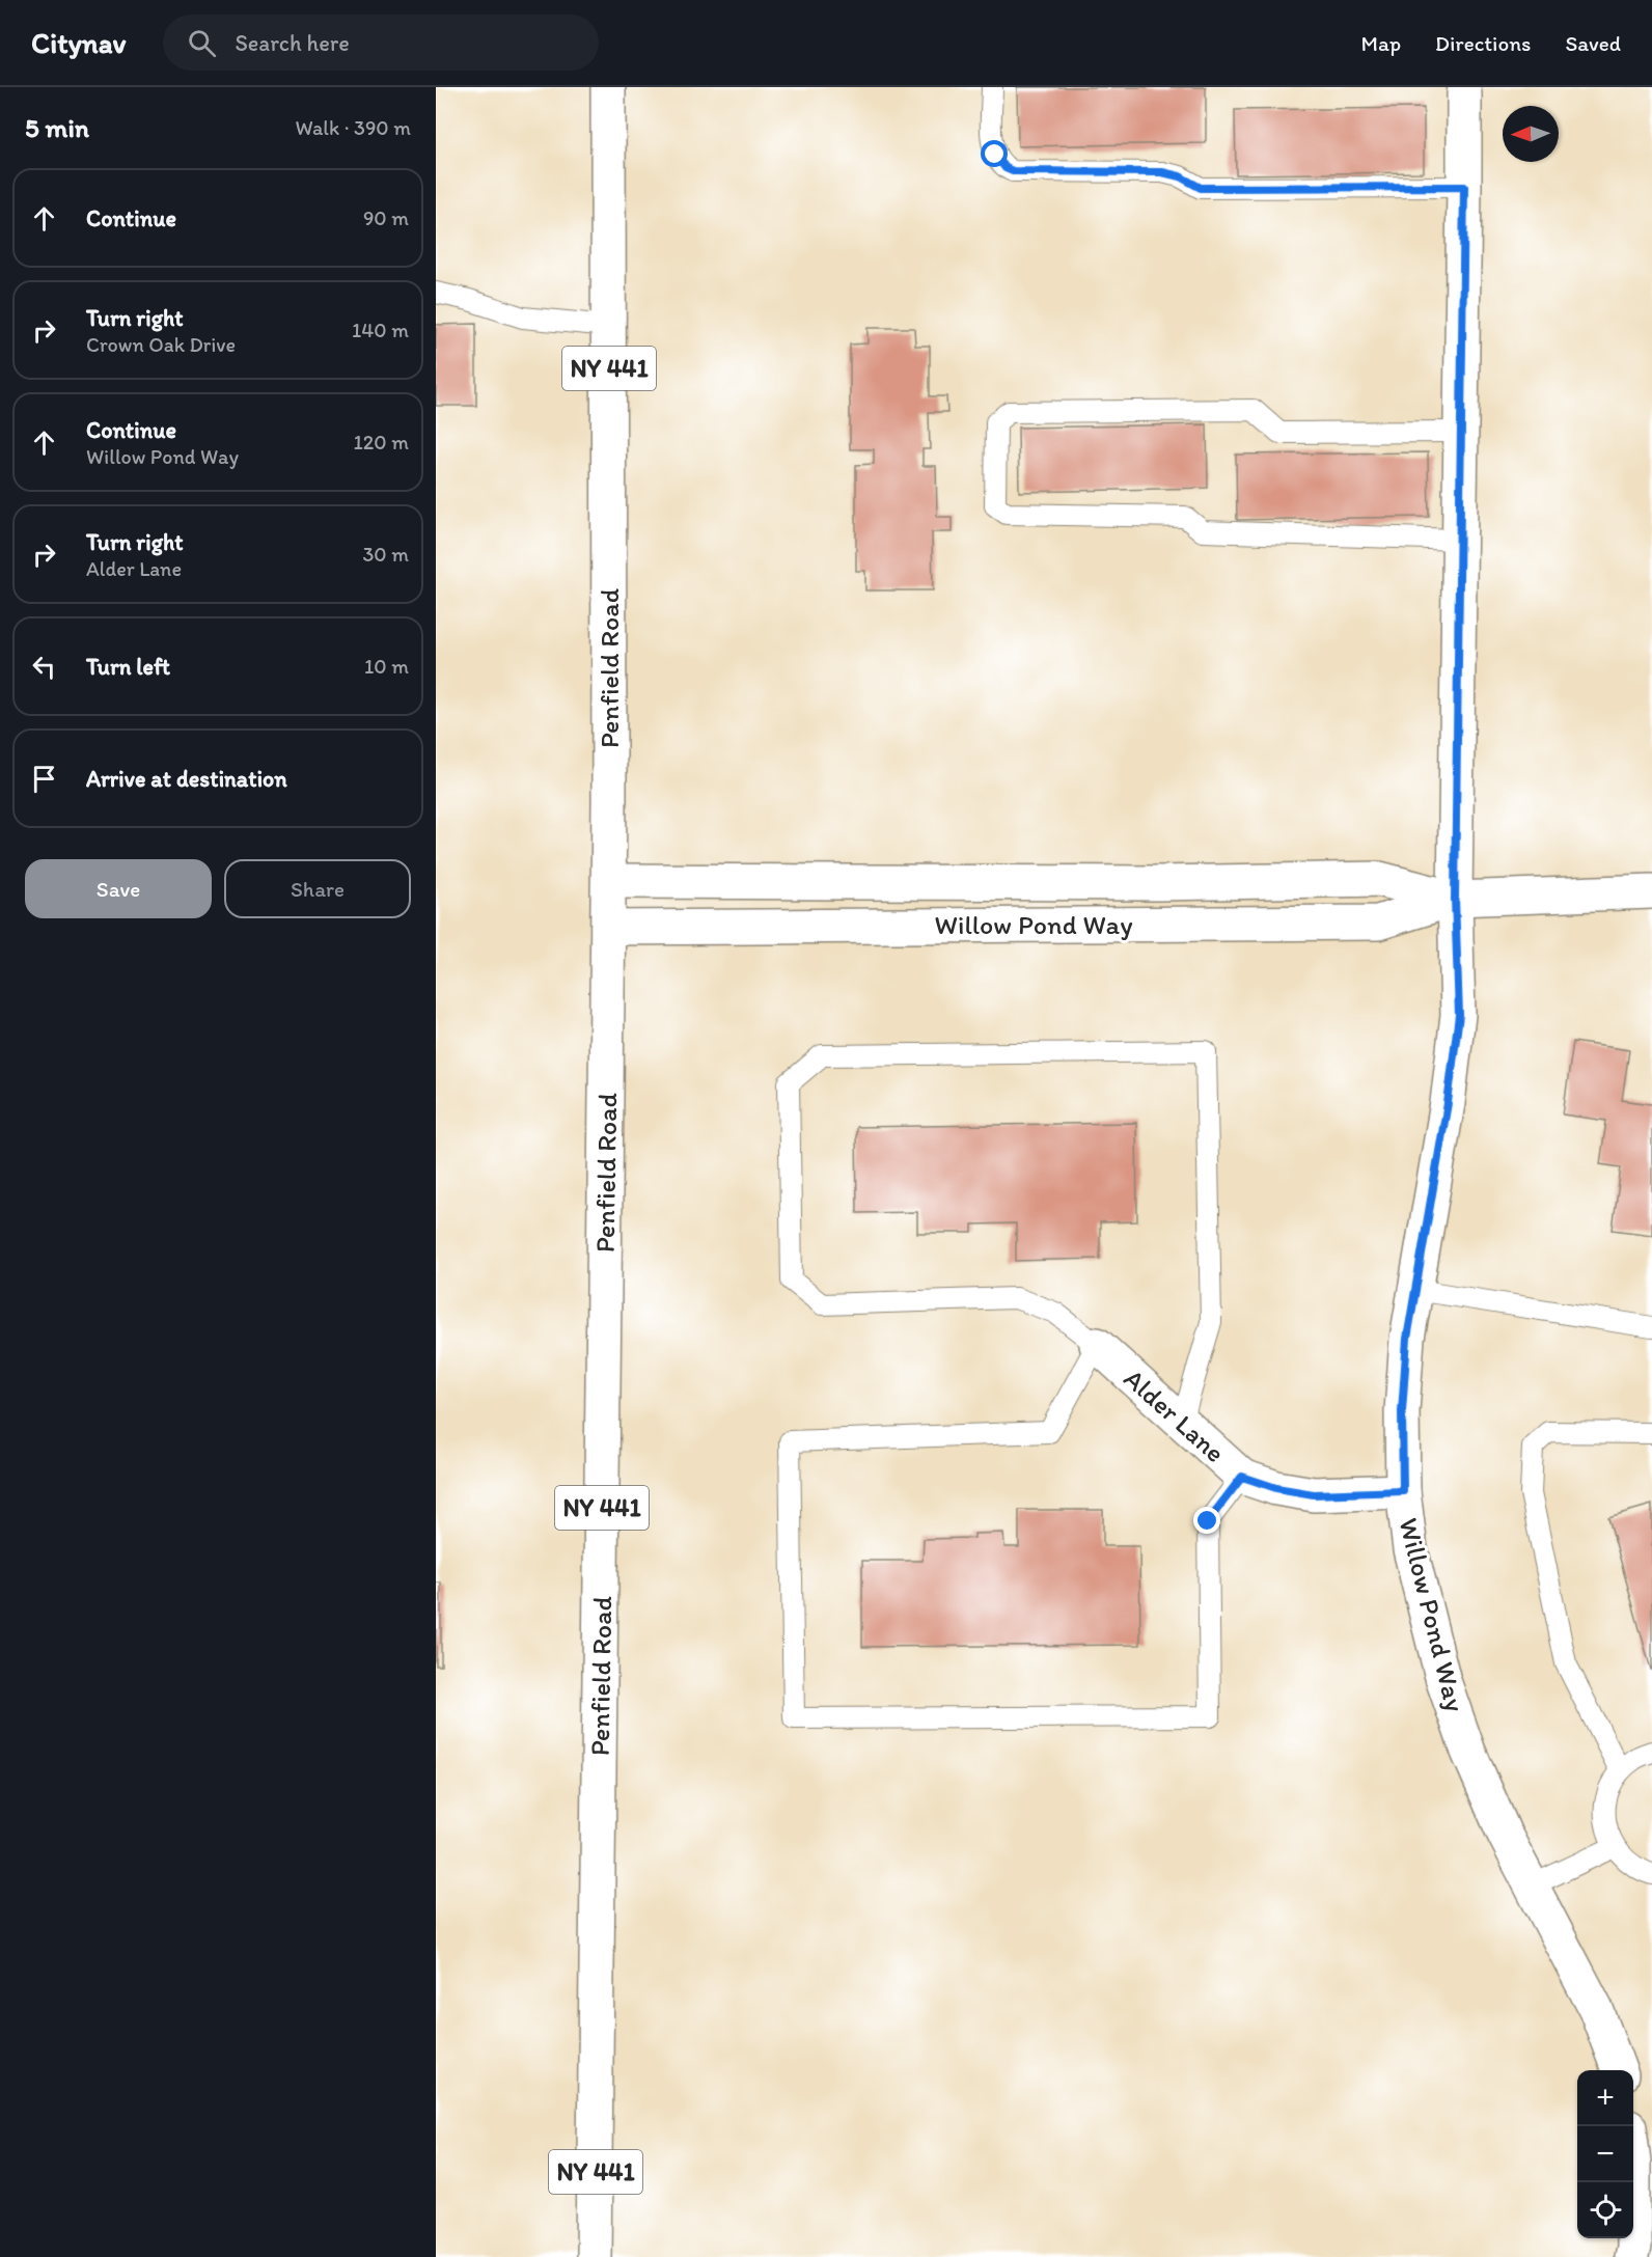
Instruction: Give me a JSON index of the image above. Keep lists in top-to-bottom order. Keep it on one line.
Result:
{"streets":{"street":["NY 441","Penfield Road","Willow Pond Way","Alder Lane"]},"crossings":[["Penfield Road","Willow Pond Way"],["Willow Pond Way","Alder Lane"]],"north":"left","page":{"header":"Citynav","search":"Search here","nav":["Map","Directions","Saved"],"heading":["5 min","Walk · 390 m"],"list":[["Continue","90 m"],["Turn right","Crown Oak Drive","140 m"],["Continue","Willow Pond Way","120 m"],["Turn right","Alder Lane","30 m"],["Turn left","10 m"],"Arrive at destination"],"buttons":["Save","Share"],"map_buttons":["+","−"]}}
